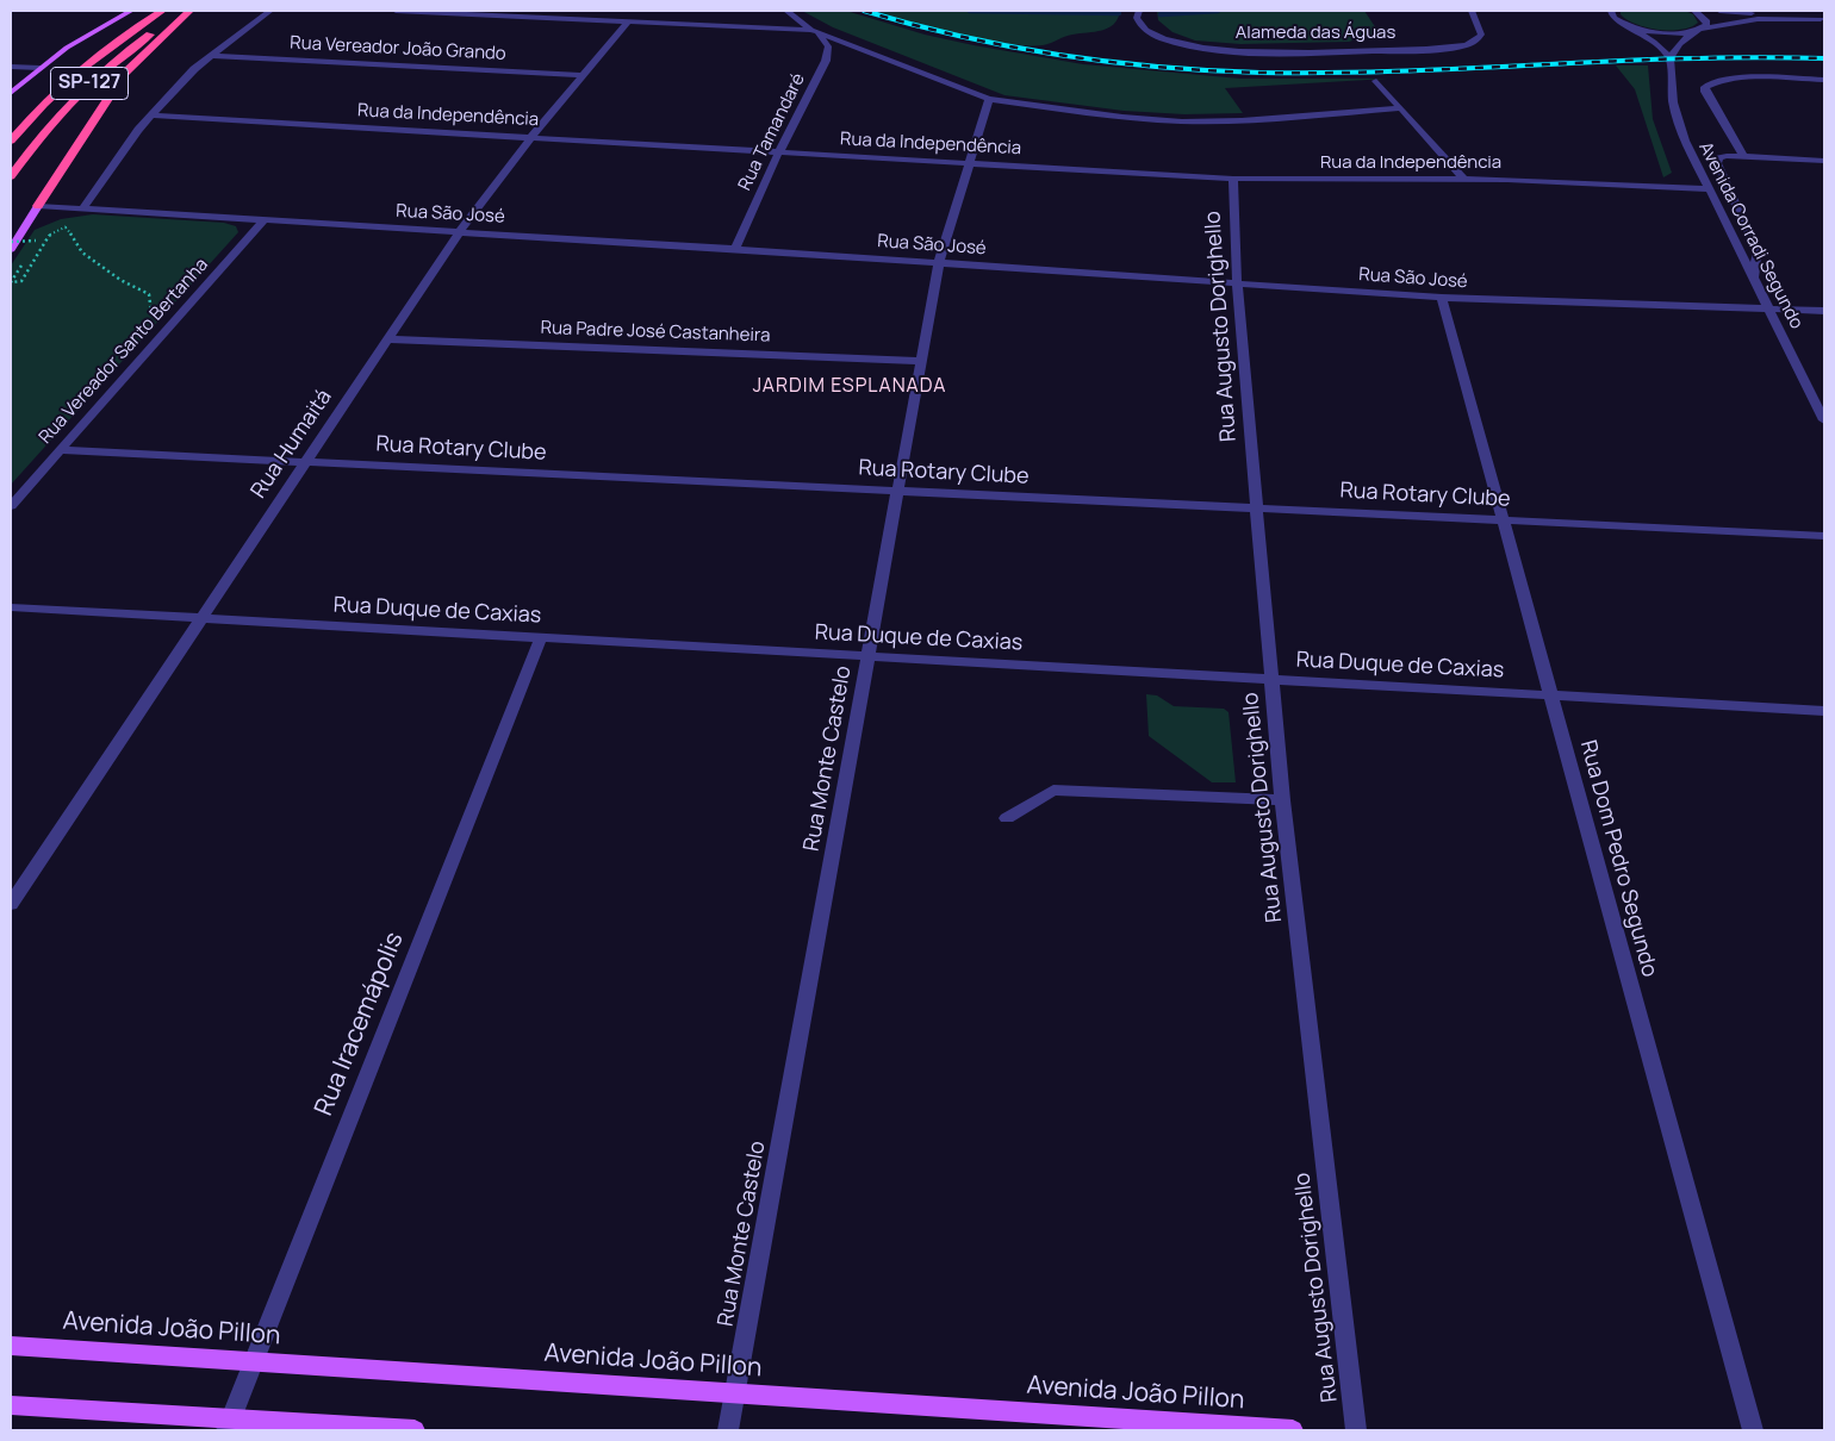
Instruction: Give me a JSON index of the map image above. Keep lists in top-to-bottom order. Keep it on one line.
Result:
{"streets":{"highway":["SP-127"],"main road":["Avenida João Pillon"],"street":["Alameda das Águas","Rua Vereador João Grando","Rua da Independência","Rua Tamandaré","Rua São José","Avenida Corradi Segundo","Rua Augusto Dorighello","Rua Padre José Castanheira","Rua Vereador Santo Bertanha","Rua Humaitá","Rua Rotary Clube","Rua Duque de Caxias","Rua Monte Castelo","Rua Dom Pedro Segundo","Rua Iracemápolis"]},"crossings":[["Rua Vereador João Grando","Rua Humaitá"],["Rua da Independência","Rua Tamandaré"],["Rua da Independência","Avenida Corradi Segundo"],["Rua da Independência","Rua Augusto Dorighello"],["Rua da Independência","Rua Humaitá"],["Rua da Independência","Rua Monte Castelo"],["Rua Tamandaré","Rua São José"],["Rua São José","Avenida Corradi Segundo"],["Rua São José","Rua Augusto Dorighello"],["Rua São José","Rua Vereador Santo Bertanha"],["Rua São José","Rua Humaitá"],["Rua São José","Rua Monte Castelo"],["Rua São José","Rua Dom Pedro Segundo"],["Rua Augusto Dorighello","Rua Rotary Clube"],["Rua Augusto Dorighello","Rua Duque de Caxias"],["Rua Padre José Castanheira","Rua Humaitá"],["Rua Padre José Castanheira","Rua Monte Castelo"],["Rua Vereador Santo Bertanha","Rua Rotary Clube"],["Rua Humaitá","Rua Rotary Clube"],["Rua Humaitá","Rua Duque de Caxias"],["Rua Rotary Clube","Rua Monte Castelo"],["Rua Rotary Clube","Rua Dom Pedro Segundo"],["Rua Duque de Caxias","Rua Monte Castelo"],["Rua Duque de Caxias","Rua Dom Pedro Segundo"],["Rua Duque de Caxias","Rua Iracemápolis"],["Rua Monte Castelo","Avenida João Pillon"],["Rua Iracemápolis","Avenida João Pillon"]],"districts":["JARDIM ESPLANADA"]}
